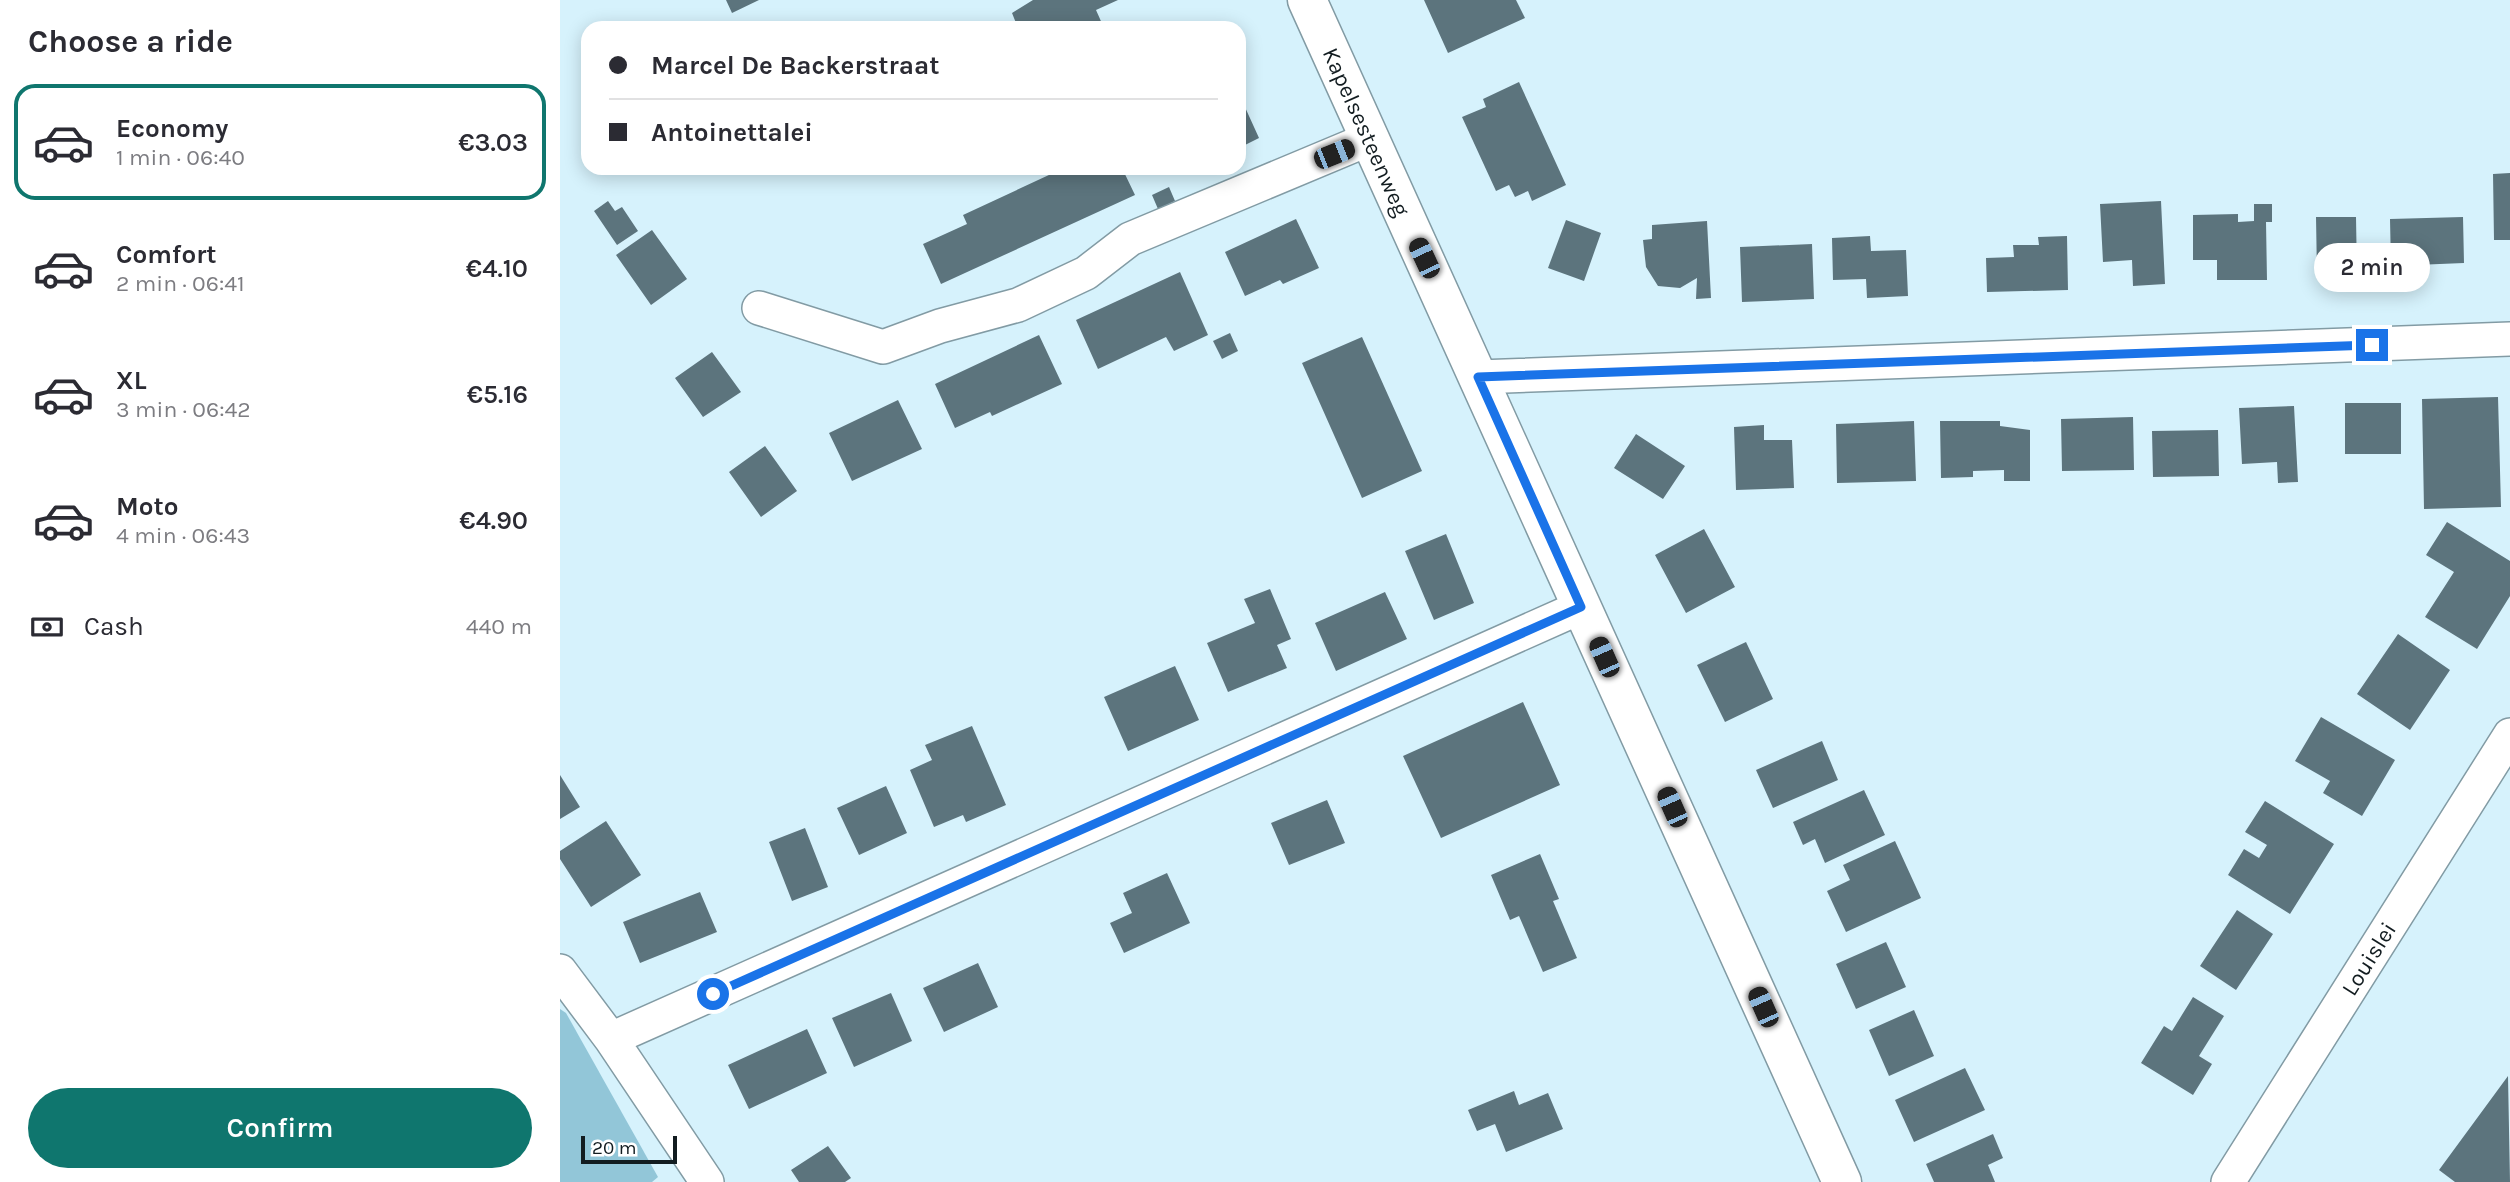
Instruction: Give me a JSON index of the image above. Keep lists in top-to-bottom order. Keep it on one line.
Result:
{"streets":{"main road":["Kapelsesteenweg"],"street":["Louislei"]},"scale_bar":"20 m","page":{"heading":"Choose a ride","banner":["Marcel De Backerstraat","Antoinettalei"],"list":[{"name":"Economy","note":"1 min · 06:40","value":"€3.03"},{"name":"Comfort","note":"2 min · 06:41","value":"€4.10"},{"name":"XL","note":"3 min · 06:42","value":"€5.16"},{"name":"Moto","note":"4 min · 06:43","value":"€4.90"}],"bubble":"2 min","pay":["Cash","440 m"],"buttons":"Confirm","scale":"20 m"}}
